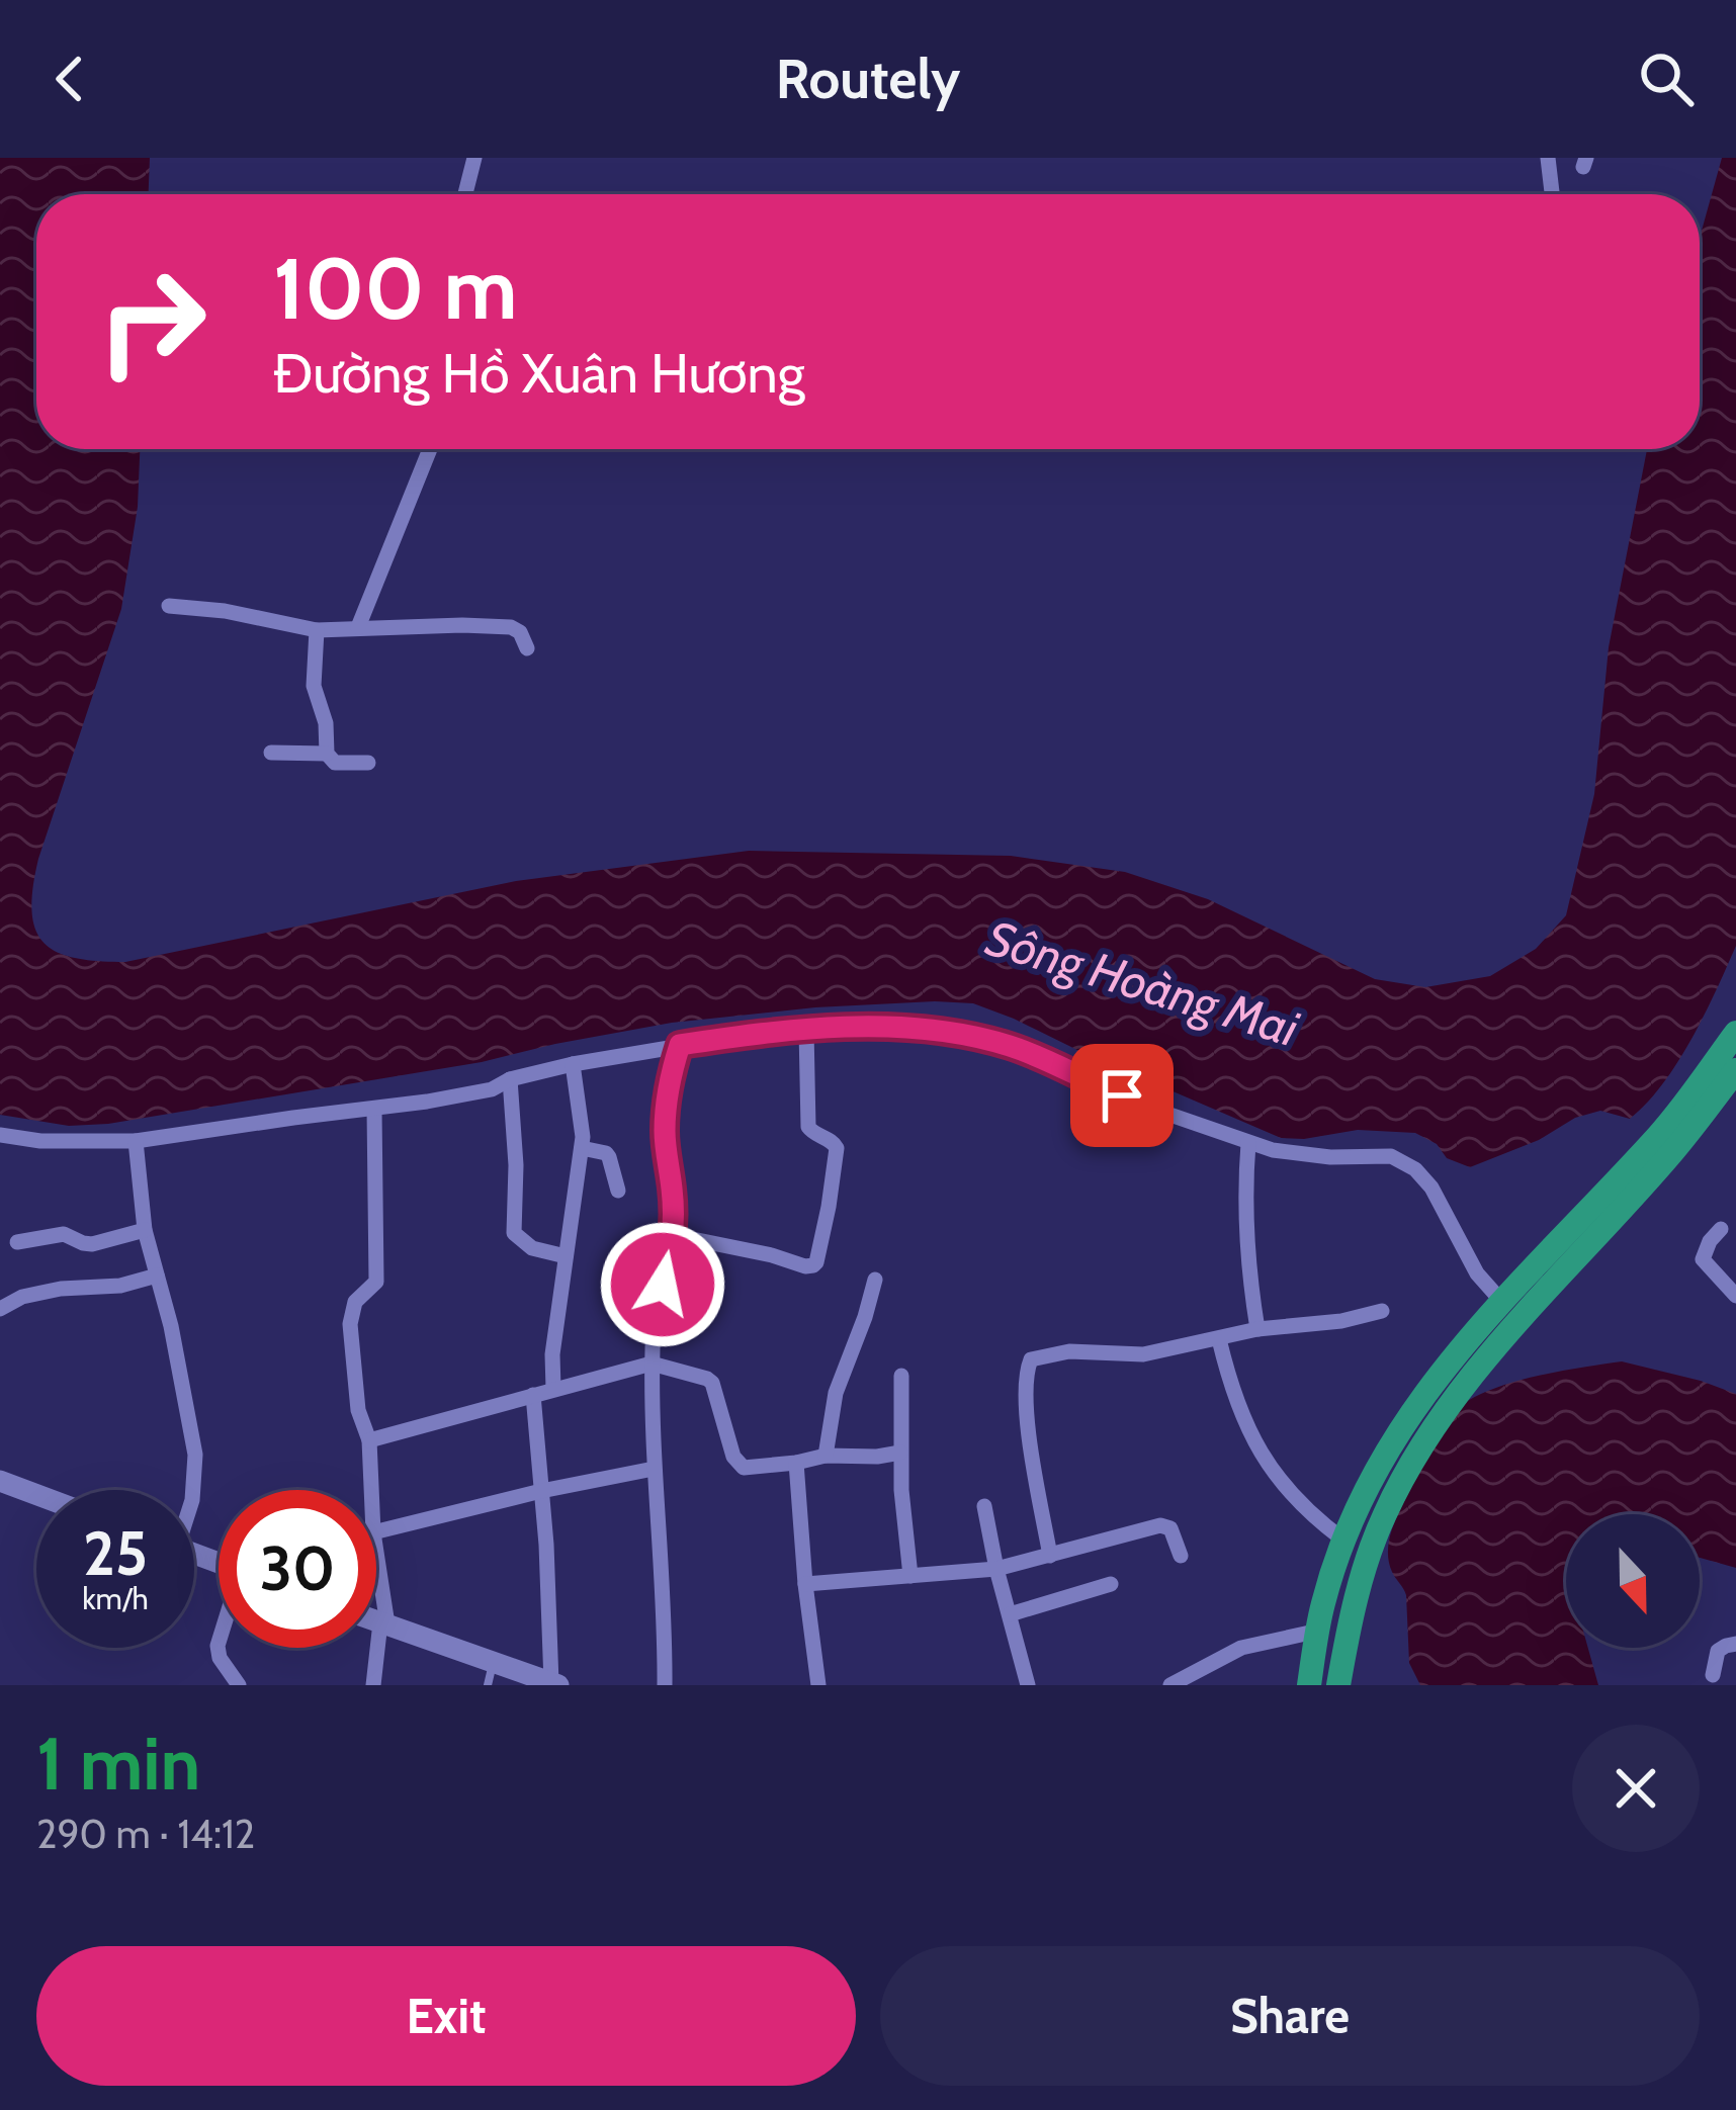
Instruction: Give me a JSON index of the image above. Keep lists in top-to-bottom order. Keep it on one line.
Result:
{"water":["Sông Hoàng Mai"],"north":"bottom","page":{"header":"Routely","turn":["100 m","Đường Hồ Xuân Hương"],"speed":"25 km/h","limit":"30","heading":["1 min","290 m · 14:12"],"buttons":["Exit","Share"]}}
